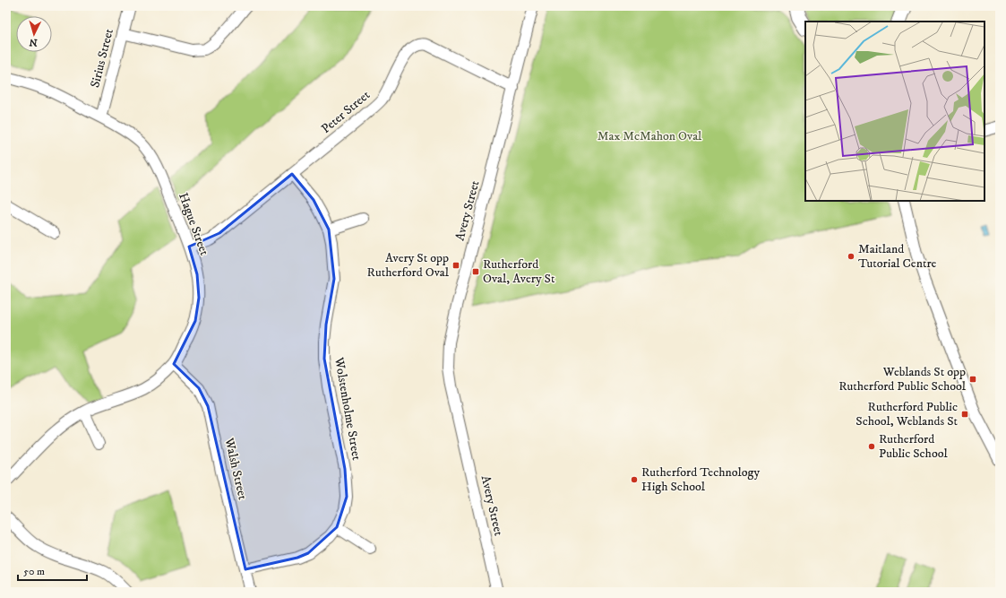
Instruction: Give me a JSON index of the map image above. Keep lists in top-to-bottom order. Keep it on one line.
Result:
{"streets":{"street":["Sirius Street","Peter Street","Avery Street","Hague Street","Wolstenholme Street","Walsh Street"]},"crossings":[["Sirius Street","Hague Street"],["Peter Street","Avery Street"],["Peter Street","Hague Street"],["Peter Street","Wolstenholme Street"],["Hague Street","Walsh Street"],["Wolstenholme Street","Walsh Street"]],"parks":["Max McMahon Oval"],"places":{"other":["Maitland Tutorial Centre","Rutherford Public School","Rutherford Technology High School"],"transit":["Avery St opp Rutherford Oval","Rutherford Oval, Avery St","Weblands St opp Rutherford Public School","Rutherford Public School, Weblands St"]},"scale_bar":"50 m","north":"bottom"}
